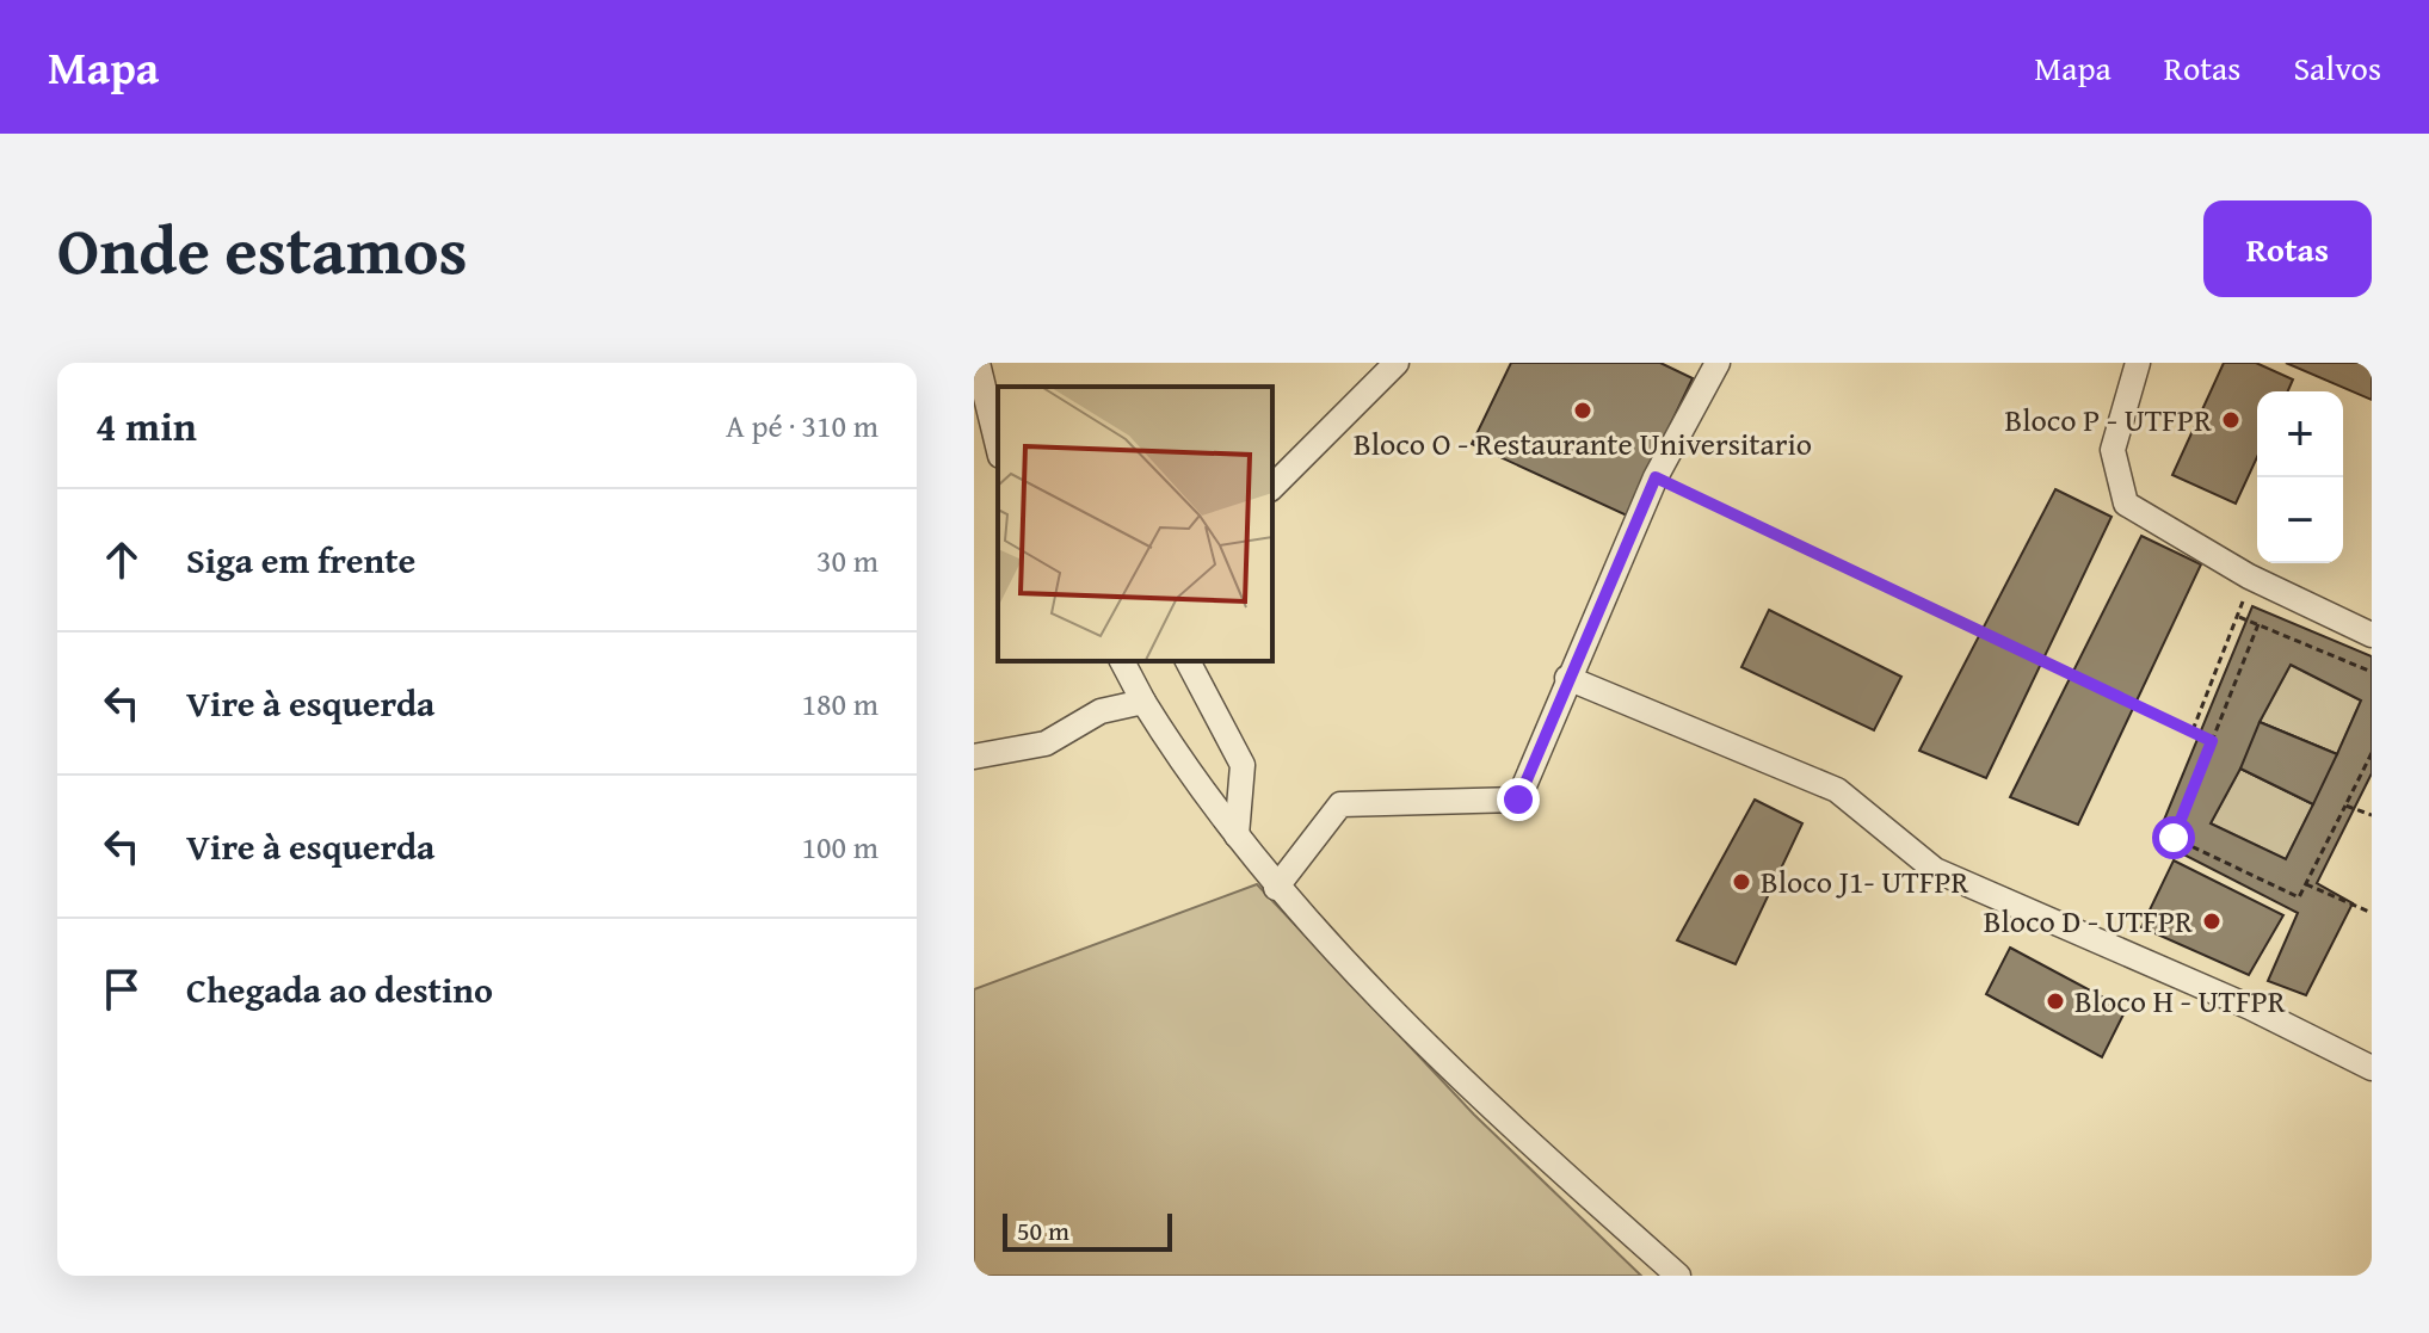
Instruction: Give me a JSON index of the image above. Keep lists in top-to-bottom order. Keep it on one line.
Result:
{"places":["Bloco O - Restaurante Universitario","Bloco P - UTFPR","Bloco J1- UTFPR","Bloco D - UTFPR","Bloco H - UTFPR"],"scale_bar":"50 m","page":{"header":"Mapa","nav":["Mapa","Rotas","Salvos"],"title":"Onde estamos","buttons":"Rotas","heading":["4 min","A pé · 310 m"],"map_buttons":["+","−"],"list":[["Siga em frente","30 m"],["Vire à esquerda","180 m"],["Vire à esquerda","100 m"],"Chegada ao destino"],"scale":"50 m"}}
